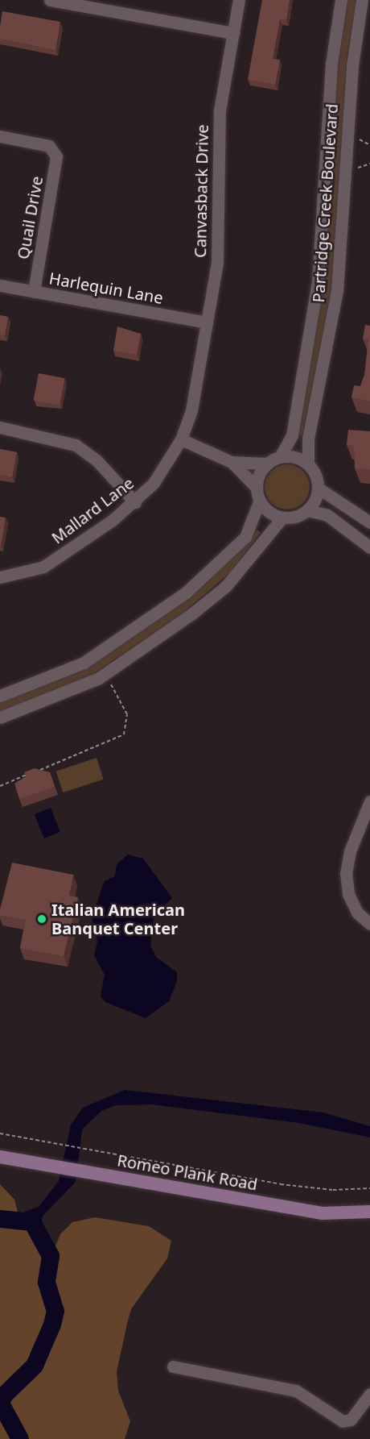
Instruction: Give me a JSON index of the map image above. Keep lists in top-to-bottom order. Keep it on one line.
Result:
{"streets":{"main road":["Romeo Plank Road"],"street":["Canvasback Drive","Partridge Creek Boulevard","Quail Drive","Harlequin Lane","Mallard Lane"]},"crossings":[["Canvasback Drive","Harlequin Lane"],["Canvasback Drive","Mallard Lane"],["Quail Drive","Harlequin Lane"]],"places":["Italian American Banquet Center"]}
